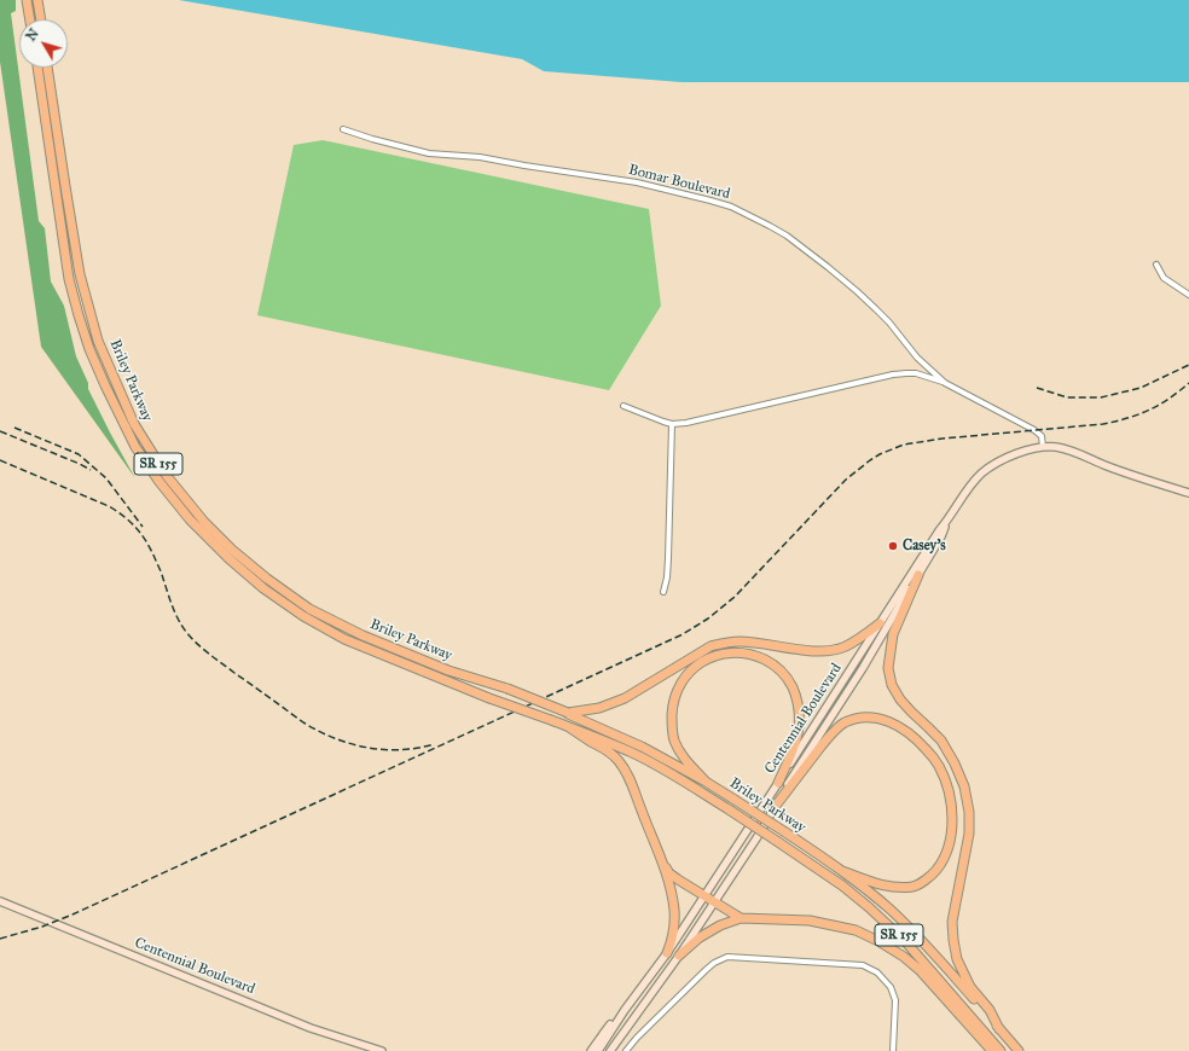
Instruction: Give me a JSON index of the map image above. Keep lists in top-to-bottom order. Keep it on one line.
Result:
{"streets":{"highway":["Briley Parkway","SR 155"],"main road":["Centennial Boulevard"],"street":["Bomar Boulevard"]},"crossings":[["Bomar Boulevard","Centennial Boulevard"]],"places":["Casey's"],"north":"top left"}
